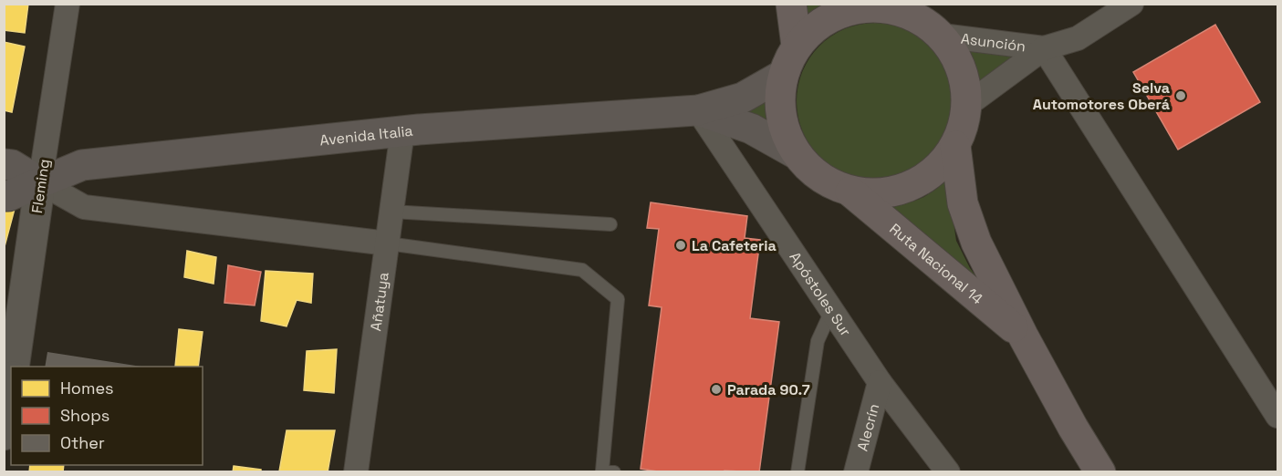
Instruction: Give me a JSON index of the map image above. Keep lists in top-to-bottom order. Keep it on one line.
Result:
{"streets":{"highway":["Ruta Nacional 14"],"main road":["Avenida Italia"],"street":["Asunción","Fleming","Apóstoles Sur","Añatuya","Alecrín"]},"crossings":[["Asunción","Avenida Italia"],["Asunción","Ruta Nacional 14"],["Avenida Italia","Fleming"],["Avenida Italia","Ruta Nacional 14"],["Avenida Italia","Apóstoles Sur"],["Avenida Italia","Añatuya"],["Apóstoles Sur","Alecrín"]],"places":["Selva Automotores Oberá","La Cafeteria","Parada 90.7"],"legend":["Homes","Shops","Other"]}
